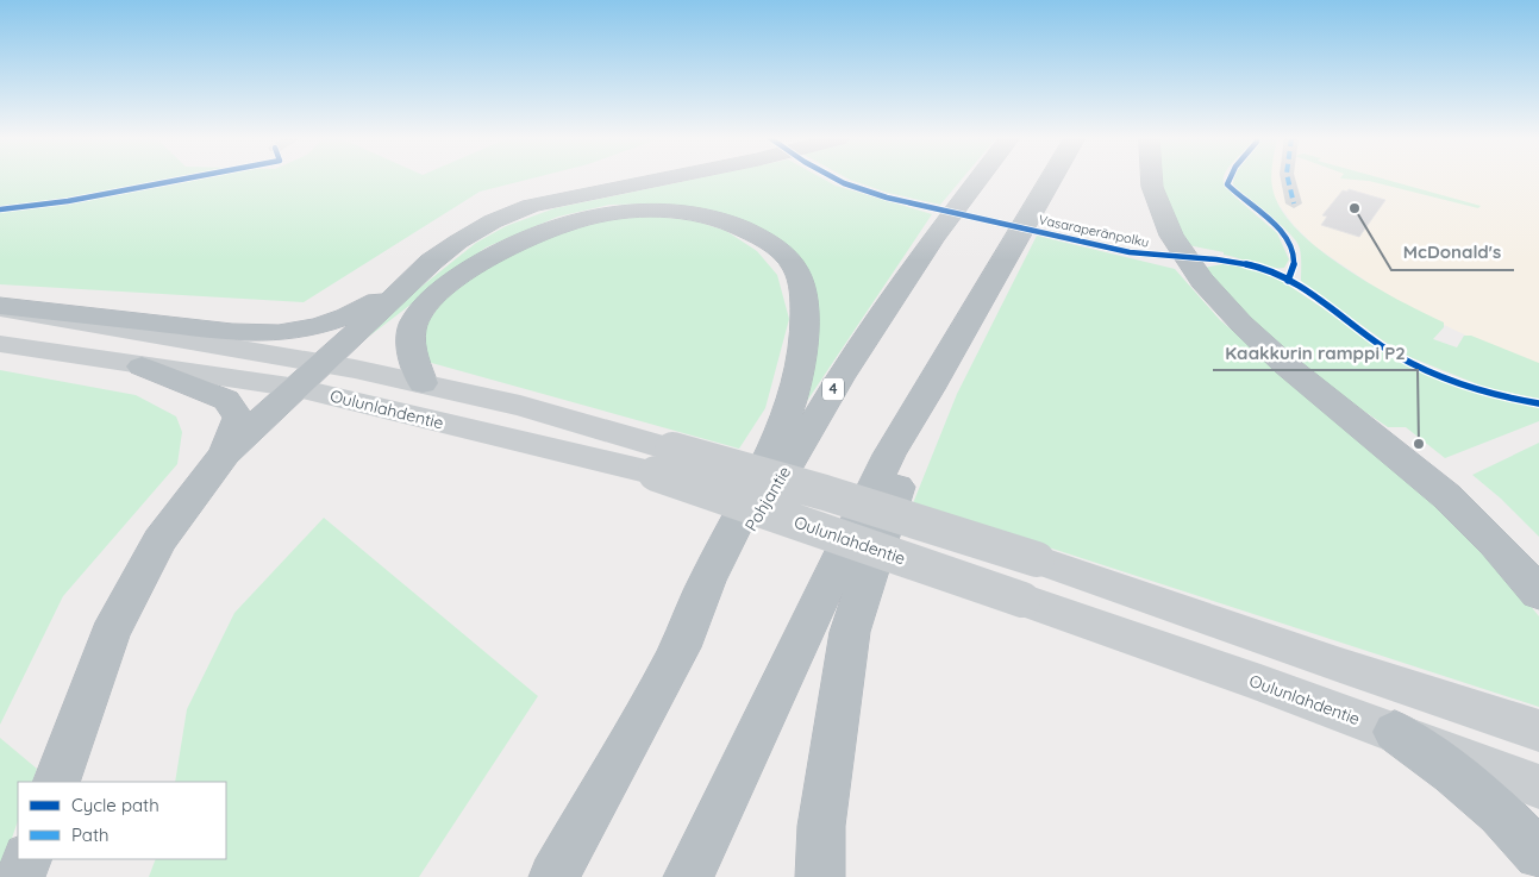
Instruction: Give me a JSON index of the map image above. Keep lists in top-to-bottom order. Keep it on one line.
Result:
{"streets":{"highway":["4","Pohjantie"],"main road":["Oulunlahdentie"],"cycle path":["Vasaraperänpolku"]},"places":["McDonald's","Kaakkurin ramppi P2"],"legend":["Cycle path","Path"]}
